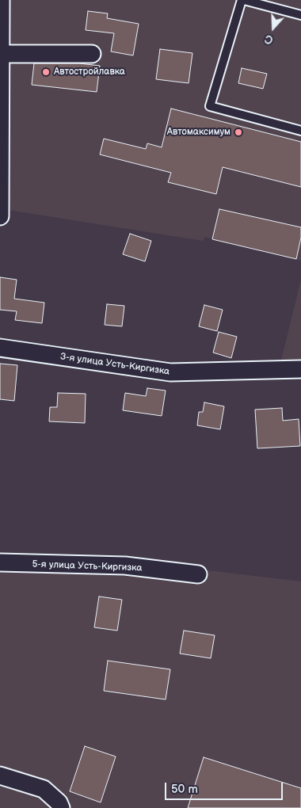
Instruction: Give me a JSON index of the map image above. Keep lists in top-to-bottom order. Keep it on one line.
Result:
{"streets":{"street":["3-я улица Усть-Киргизка","5-я улица Усть-Киргизка"]},"places":["Автостройлавка","Автомаксимум"],"scale_bar":"50 m","north":"bottom"}
